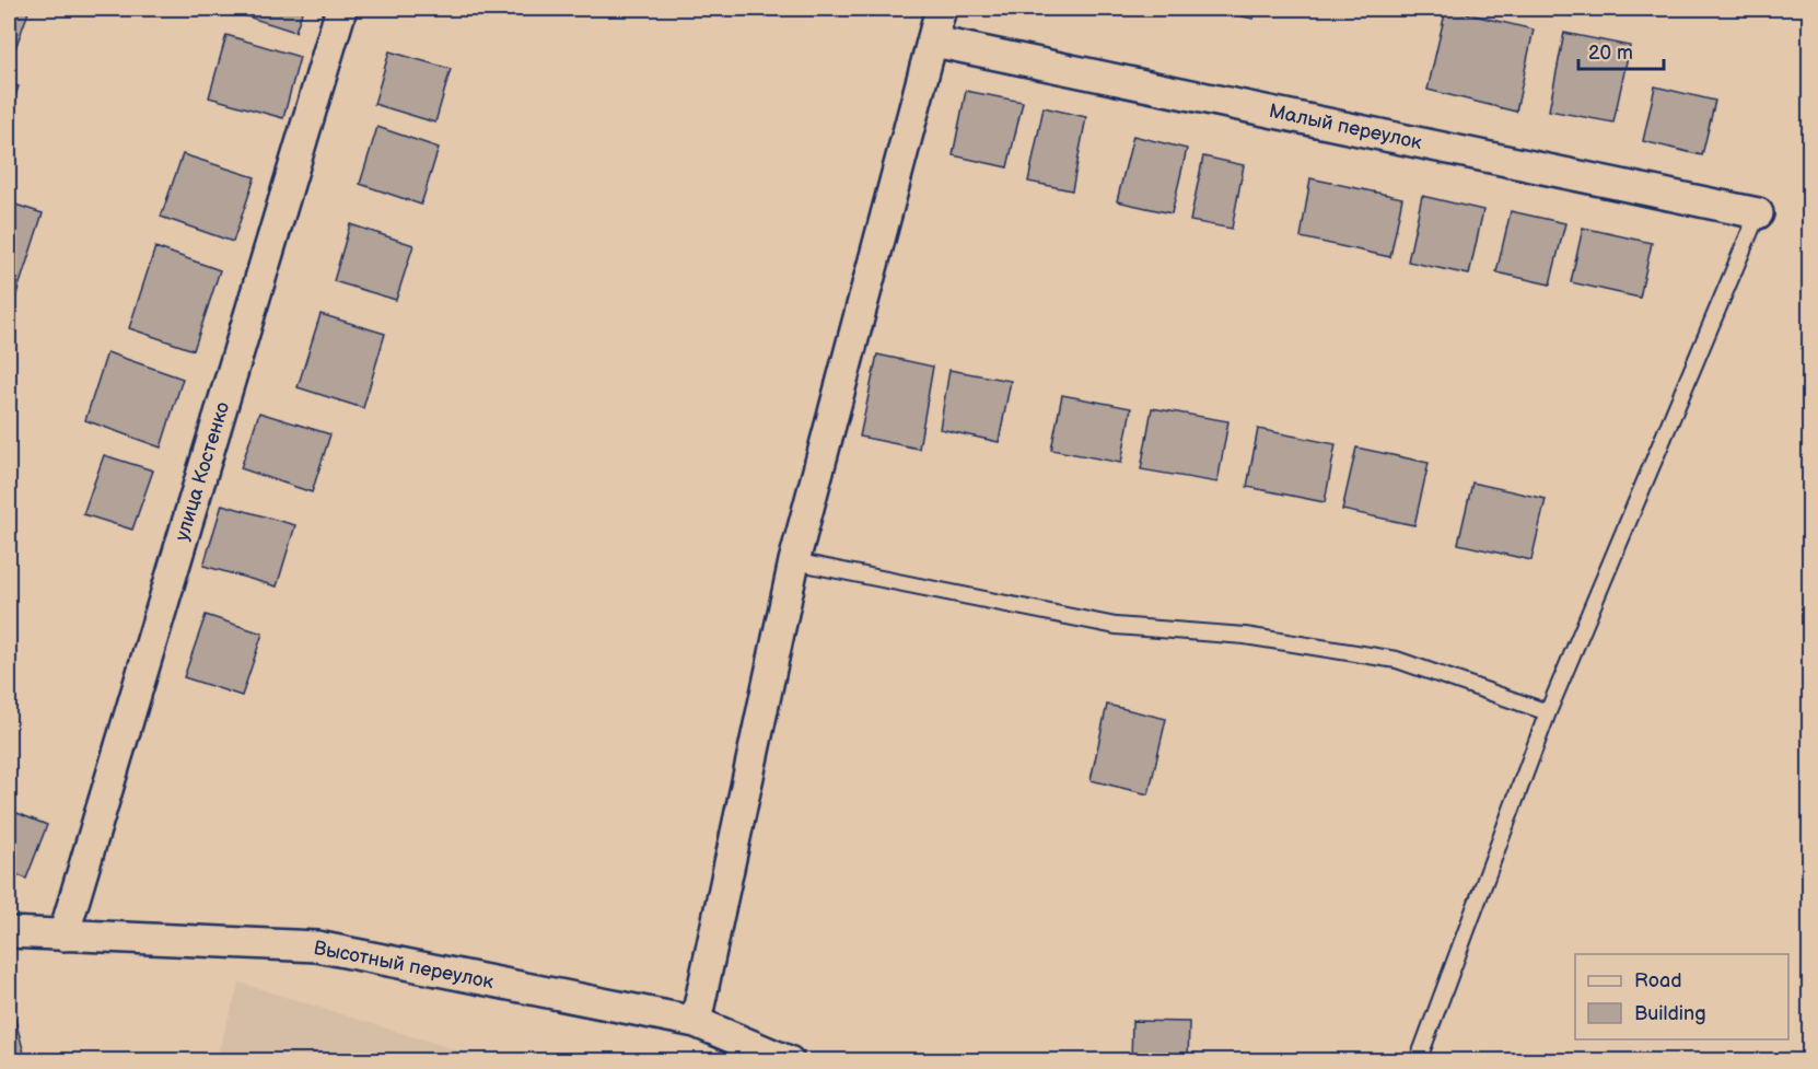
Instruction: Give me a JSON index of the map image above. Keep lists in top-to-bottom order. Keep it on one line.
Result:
{"streets":{"street":["Малый переулок","улица Костенко","Высотный переулок"]},"crossings":[["улица Костенко","Высотный переулок"]],"legend":["Road","Building"],"scale_bar":"20 m"}
